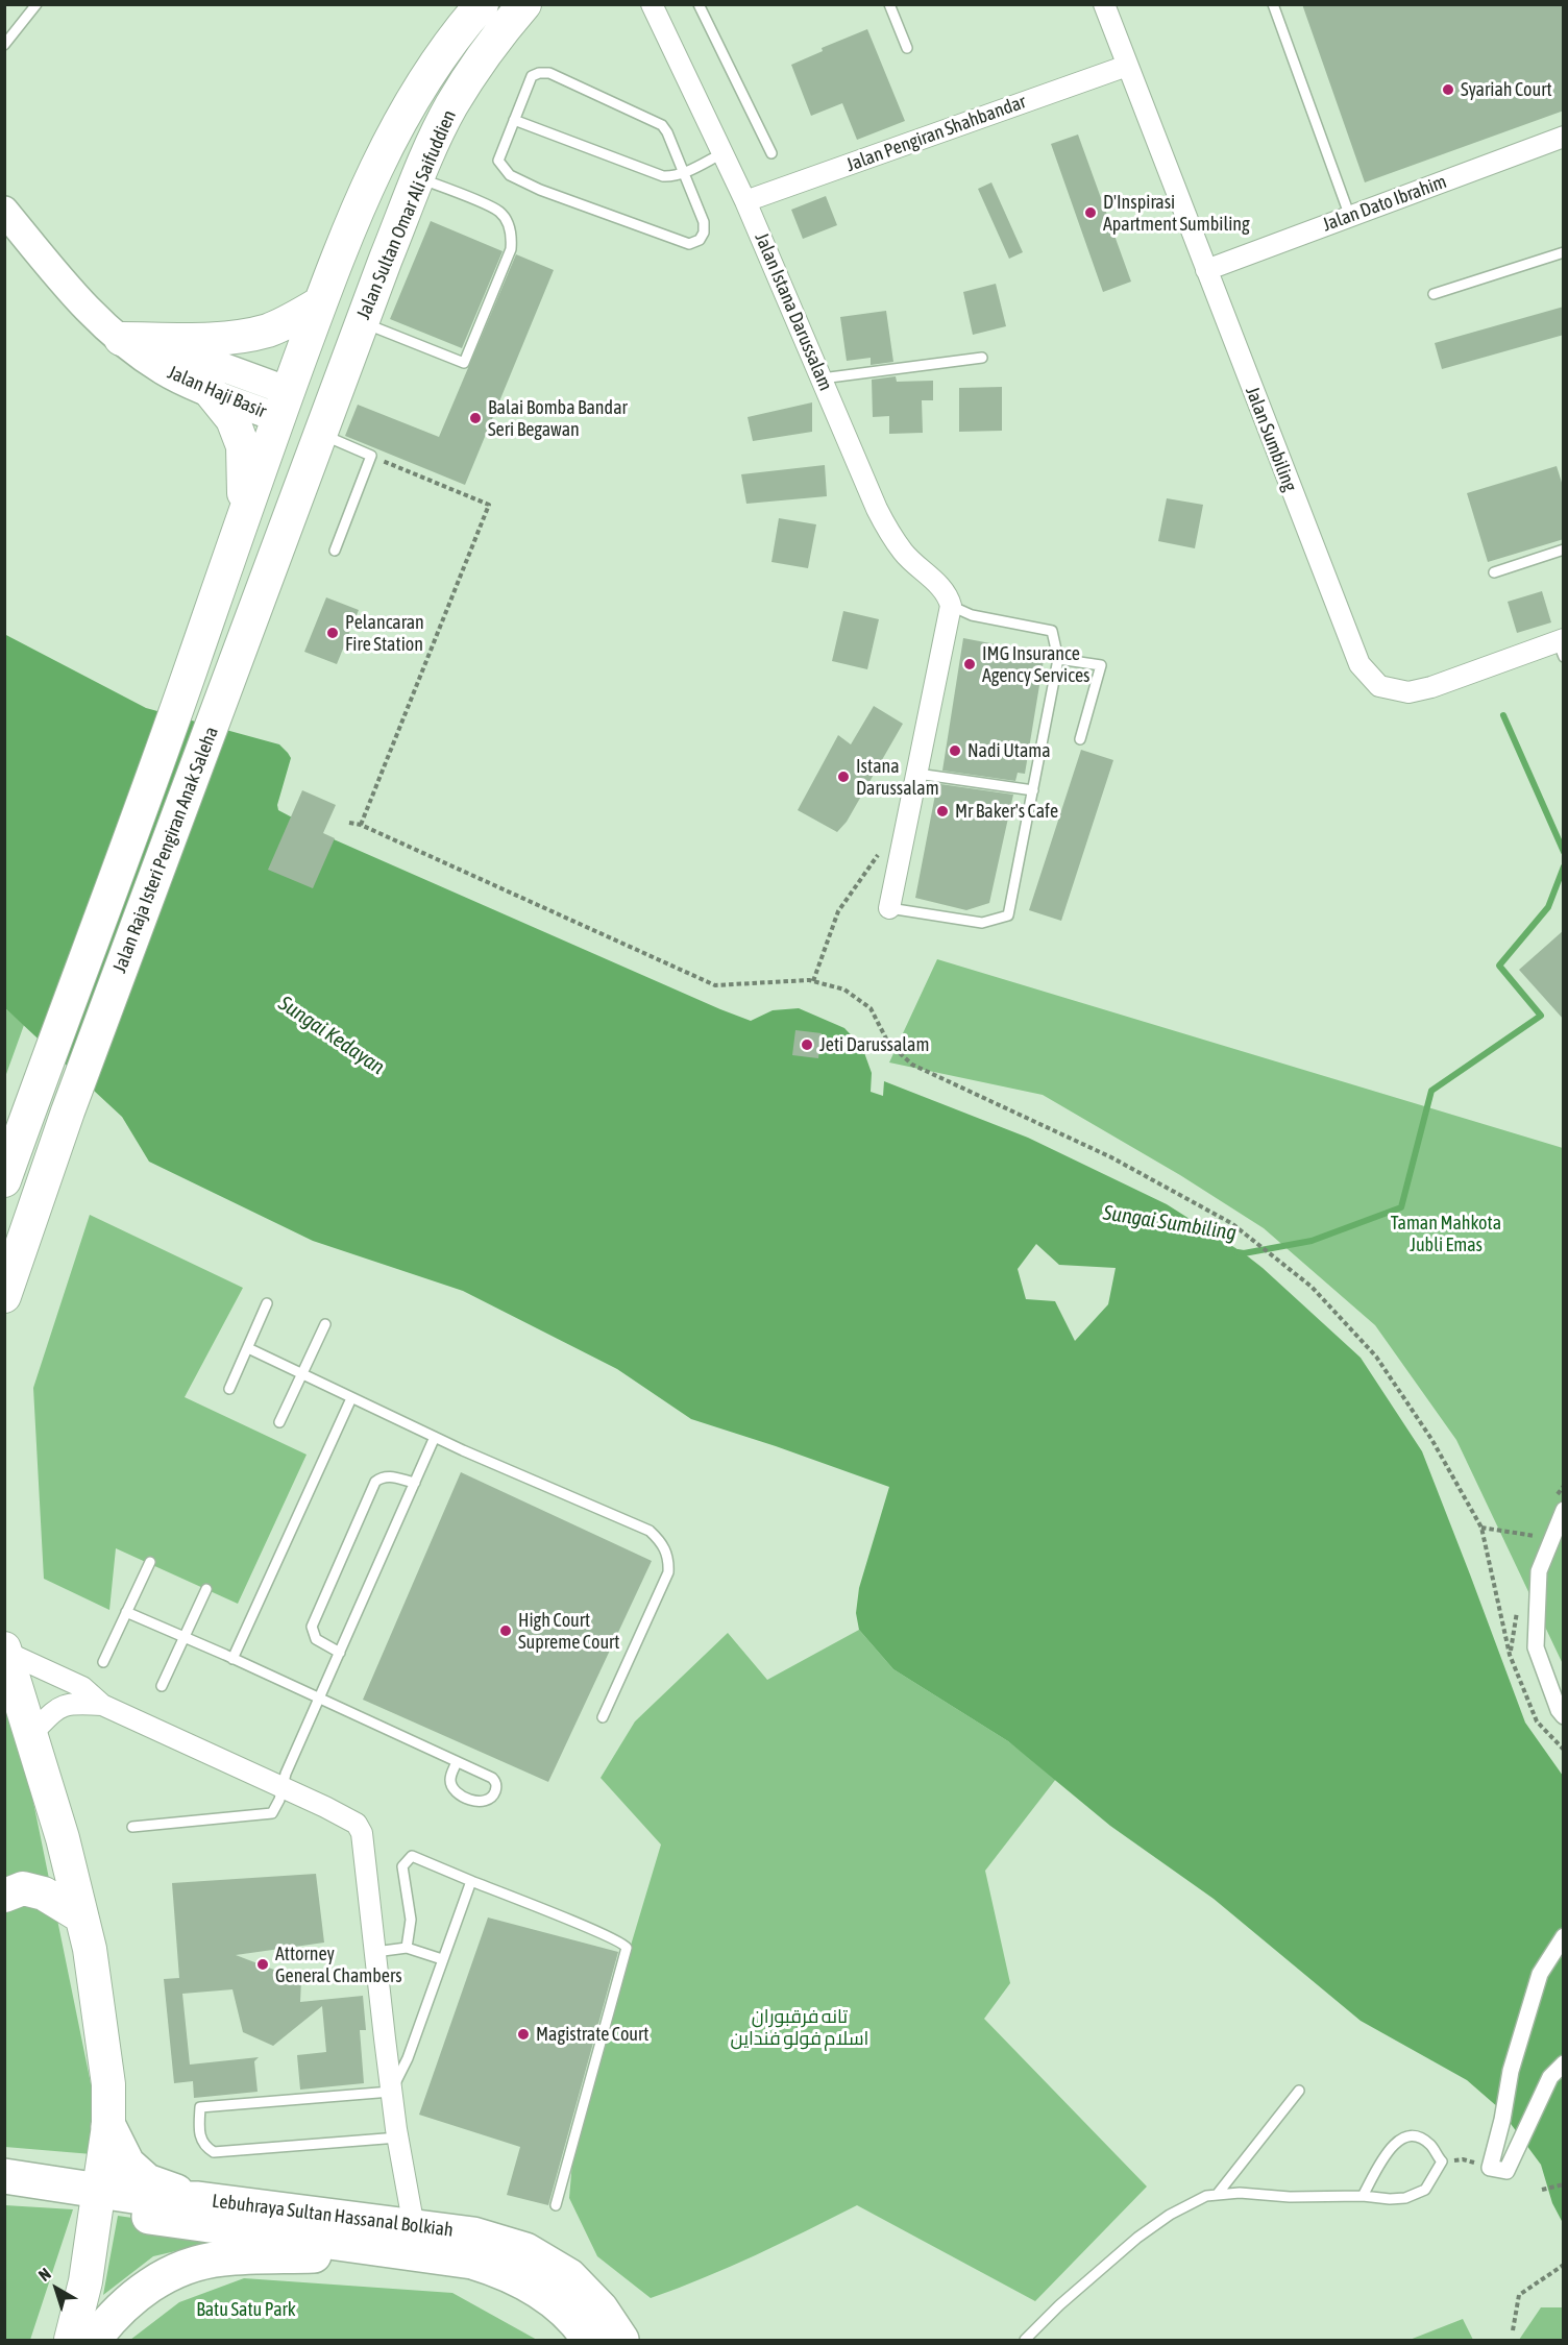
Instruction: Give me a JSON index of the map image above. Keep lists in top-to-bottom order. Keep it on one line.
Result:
{"streets":{"highway":["Lebuhraya Sultan Hassanal Bolkiah"],"main road":["Jalan Sultan Omar Ali Saifuddien","Jalan Haji Basir","Jalan Raja Isteri Pengiran Anak Saleha"],"street":["Jalan Pengiran Shahbandar","Jalan Dato Ibrahim","Jalan Istana Darussalam","Jalan Sumbiling"]},"crossings":[["Jalan Pengiran Shahbandar","Jalan Istana Darussalam"],["Jalan Pengiran Shahbandar","Jalan Sumbiling"],["Jalan Dato Ibrahim","Jalan Sumbiling"],["Jalan Sultan Omar Ali Saifuddien","Jalan Haji Basir"],["Jalan Sultan Omar Ali Saifuddien","Jalan Raja Isteri Pengiran Anak Saleha"],["Jalan Haji Basir","Jalan Raja Isteri Pengiran Anak Saleha"]],"water":["Sungai Kedayan","Sungai Sumbiling"],"parks":["Taman Mahkota Jubli Emas","تانه فرقبوران اسلام فولو فنداين","Batu Satu Park"],"places":["Syariah Court","D'Inspirasi Apartment Sumbiling","Balai Bomba Bandar Seri Begawan","Pelancaran Fire Station","IMG Insurance Agency Services","Nadi Utama","Istana Darussalam","Mr Baker's Cafe","Jeti Darussalam","High Court Supreme Court","Attorney General Chambers","Magistrate Court"],"north":"top left"}
